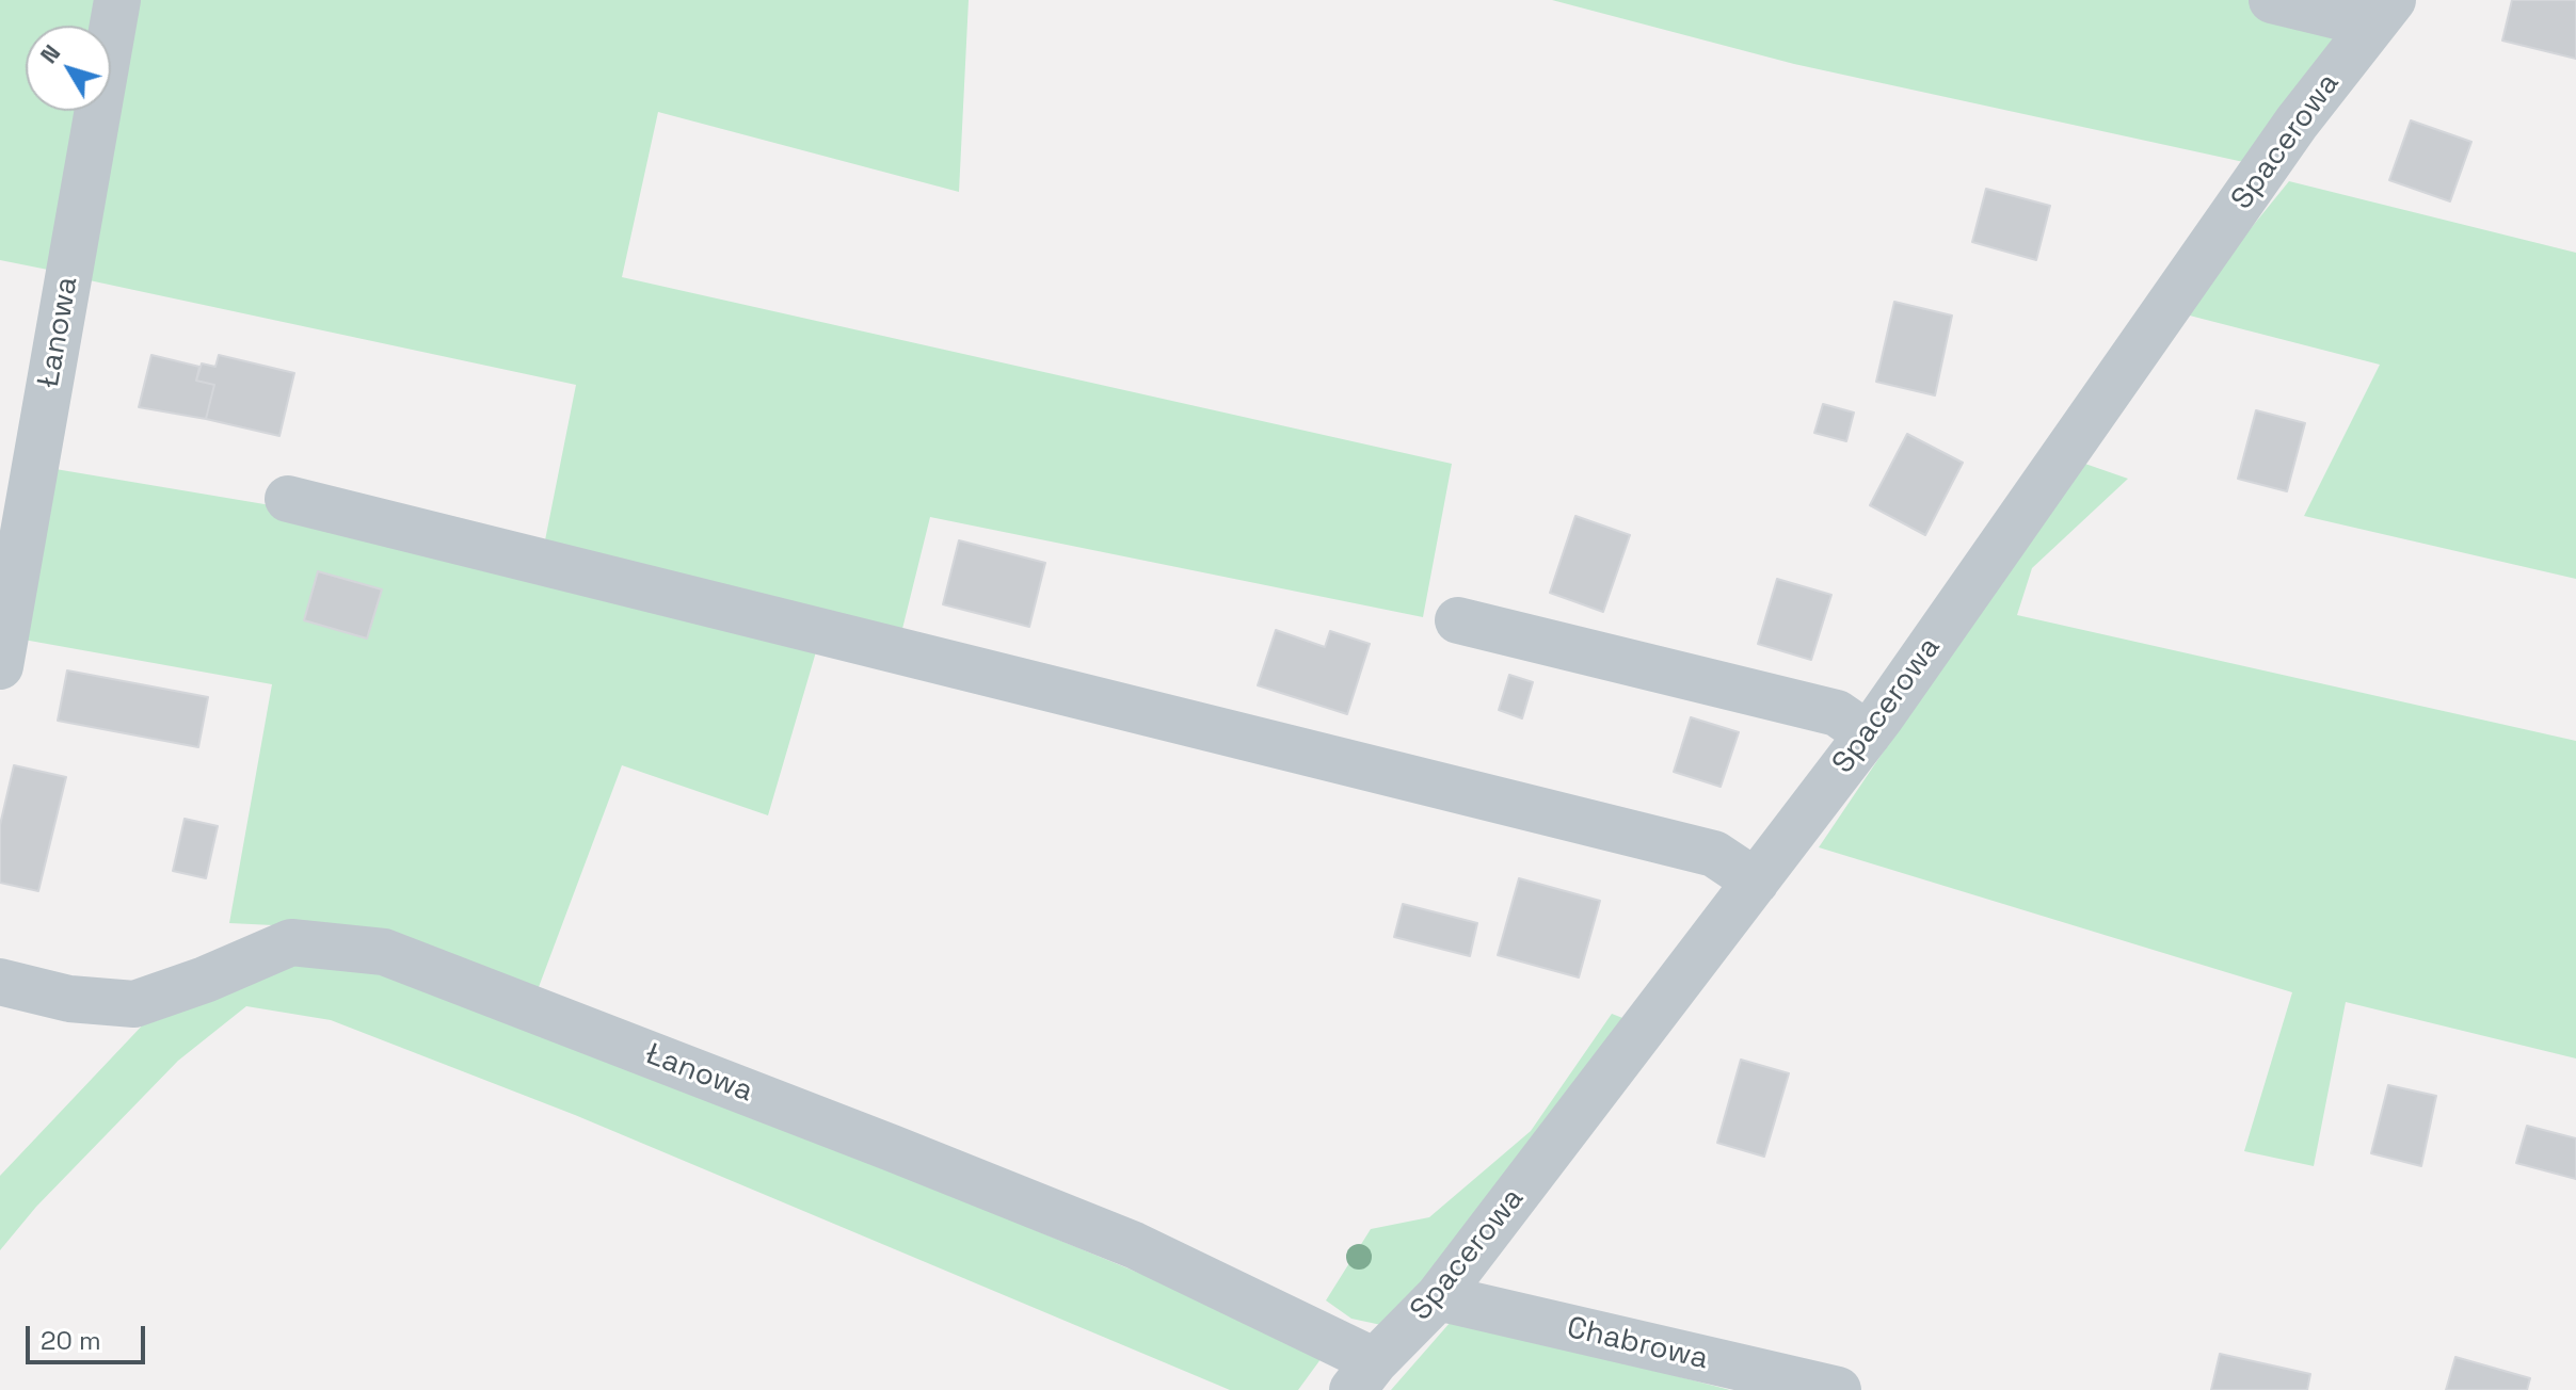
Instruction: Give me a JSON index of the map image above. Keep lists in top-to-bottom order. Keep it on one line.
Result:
{"streets":{"street":["Spacerowa","Łanowa","Chabrowa"]},"crossings":[["Spacerowa","Łanowa"],["Spacerowa","Chabrowa"]],"scale_bar":"20 m","north":"top left"}
